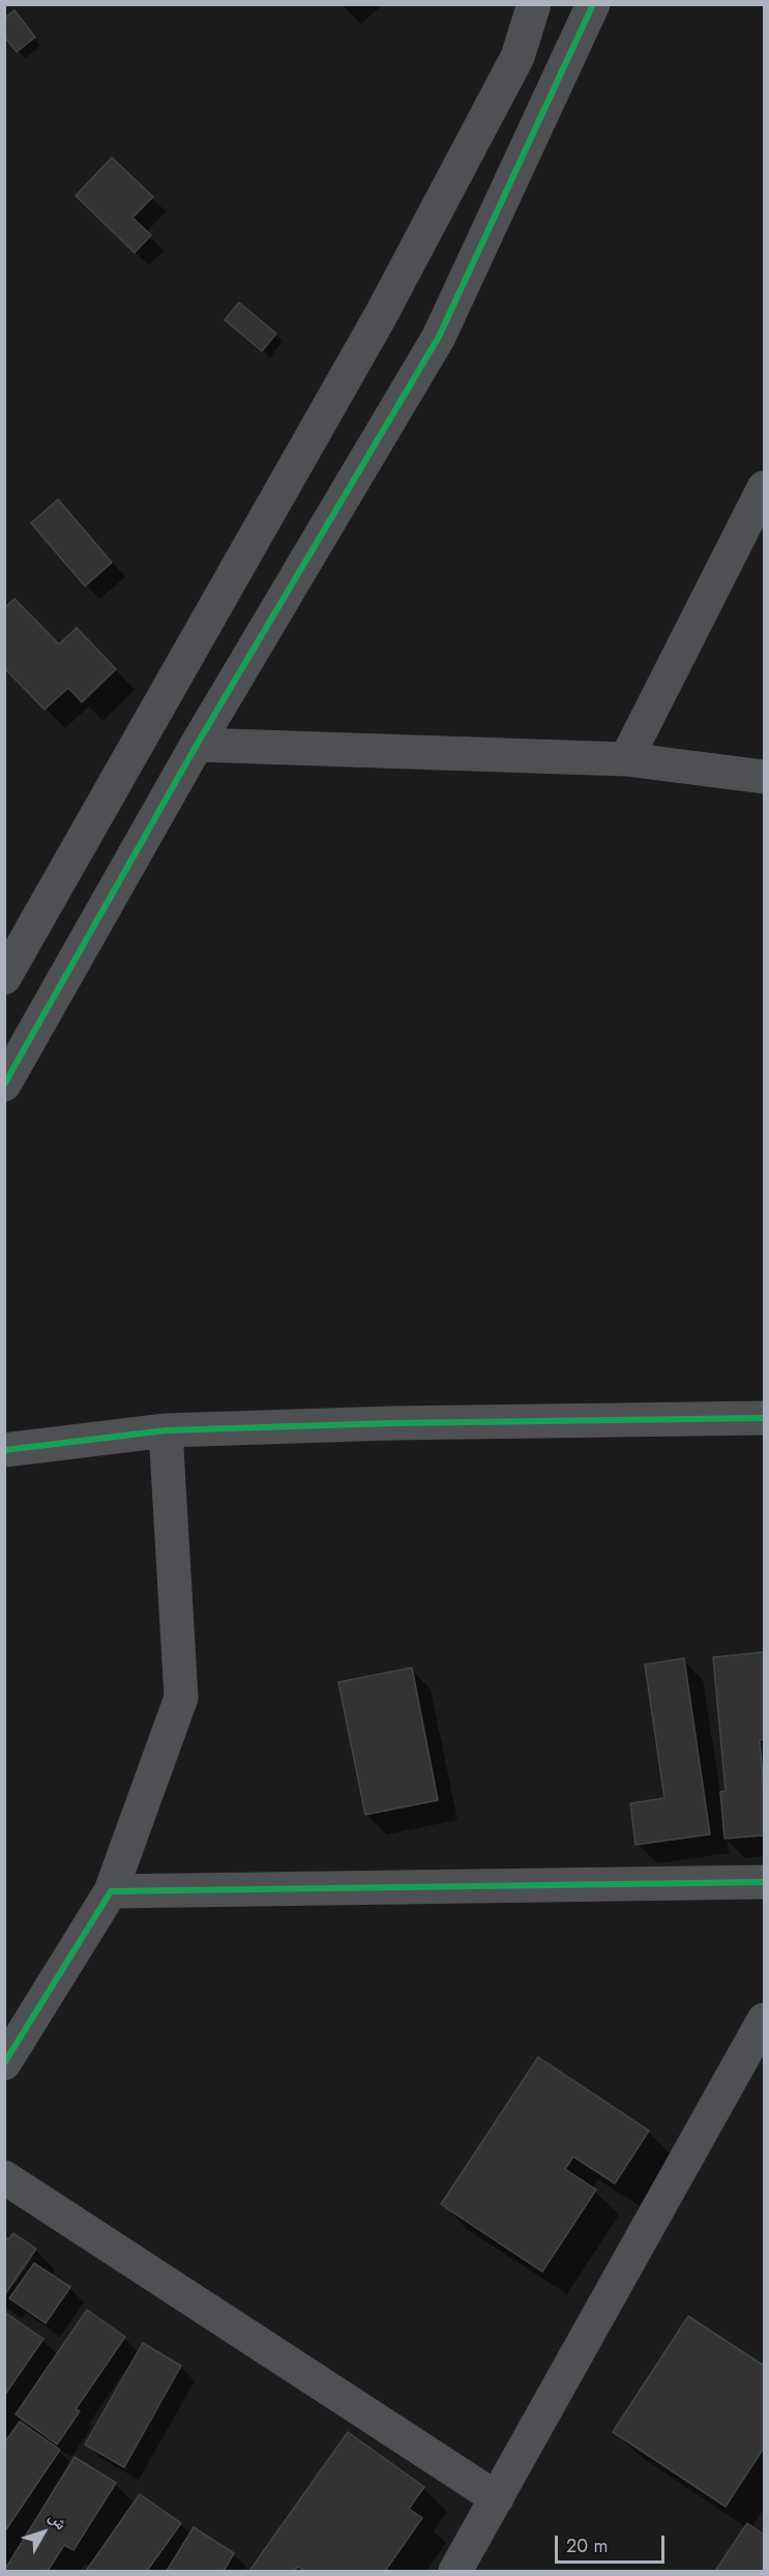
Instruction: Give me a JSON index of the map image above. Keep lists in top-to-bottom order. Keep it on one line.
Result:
{"scale_bar":"20 m","north":"top right"}
